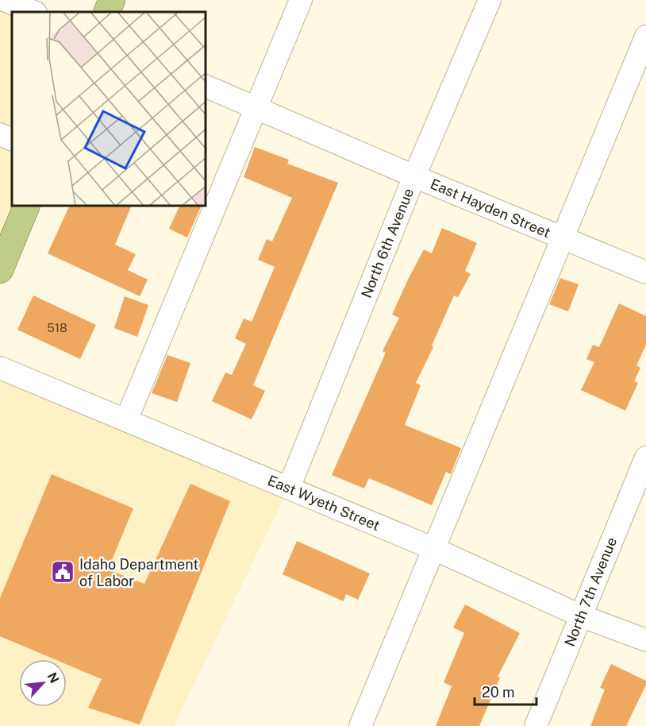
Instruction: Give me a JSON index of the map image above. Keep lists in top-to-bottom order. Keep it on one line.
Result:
{"streets":{"street":["East Hayden Street","North 6th Avenue","East Wyeth Street","North 7th Avenue"]},"crossings":[["East Hayden Street","North 6th Avenue"],["North 6th Avenue","East Wyeth Street"],["East Wyeth Street","North 7th Avenue"]],"places":{"public building":["Idaho Department of Labor"]},"house_numbers":["518"],"scale_bar":"20 m","north":"top right"}
